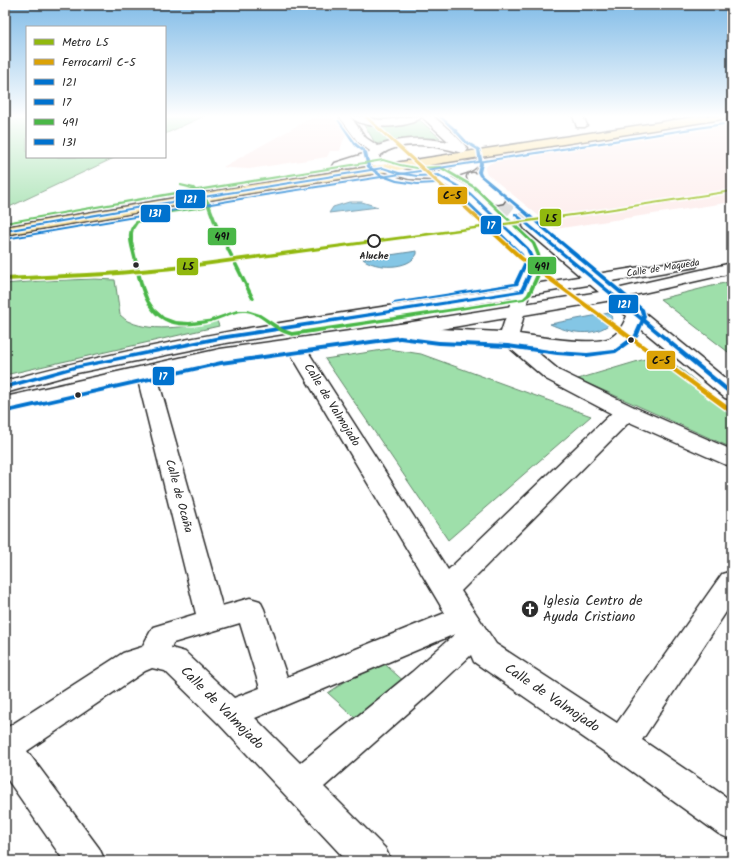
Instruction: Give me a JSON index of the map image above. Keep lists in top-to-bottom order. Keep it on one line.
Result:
{"streets":{"street":["Calle de Maqueda","Calle de Valmojado","Calle de Ocaña"]},"places":{"other":["Aluche"],"church":["Iglesia Centro de Ayuda Cristiano"]},"lines":["rail line C-5","transit line 17","transit line 131","transit line 491","transit line 121","metro line L5"],"legend":["Metro L5","Ferrocarril C-5","121","17","491","131"]}
